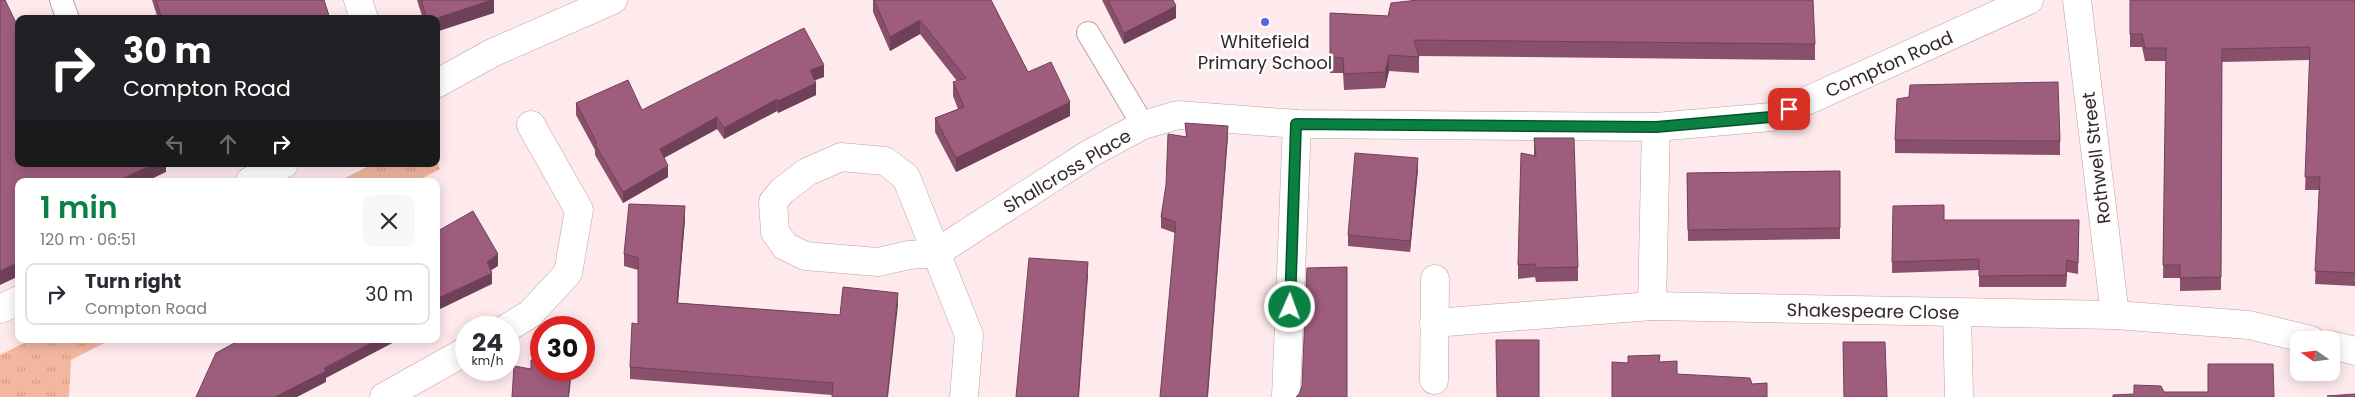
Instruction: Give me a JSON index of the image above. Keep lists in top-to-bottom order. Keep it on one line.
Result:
{"streets":{"street":["Compton Road","Rothwell Street","Shallcross Place","Shakespeare Close"]},"crossings":[["Compton Road","Shallcross Place"],["Rothwell Street","Shakespeare Close"]],"places":["Whitefield Primary School"],"north":"left","page":{"turn":["30 m","Compton Road"],"heading":["1 min","120 m · 06:51"],"list":[{"name":"Turn right","note":"Compton Road","value":"30 m"}],"speed":"24 km/h","limit":"30"}}
